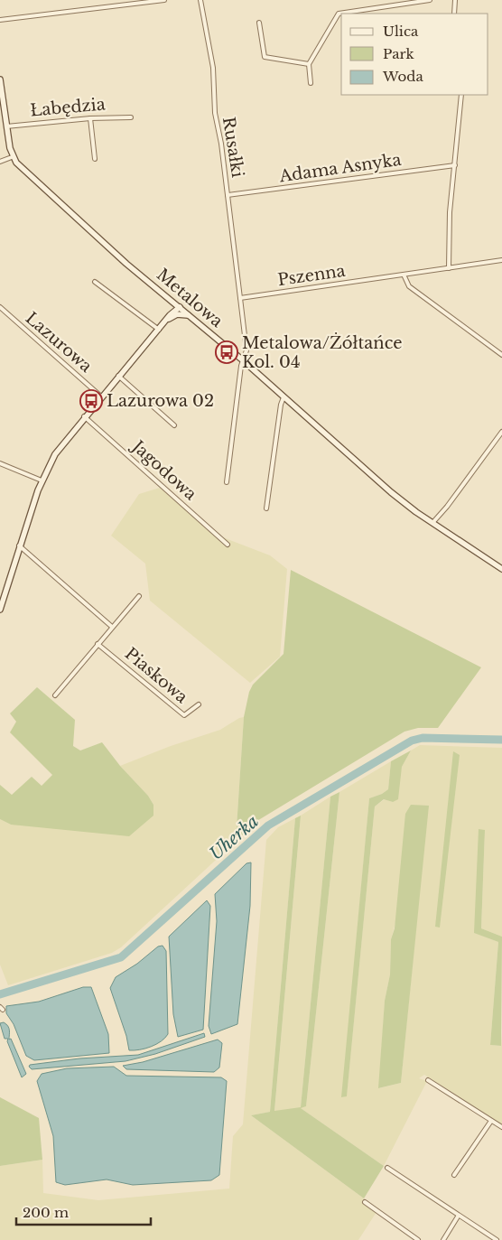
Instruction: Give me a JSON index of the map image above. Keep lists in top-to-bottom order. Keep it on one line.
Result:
{"streets":{"street":["Łabędzia","Rusałki","Adama Asnyka","Pszenna","Metalowa","Lazurowa","Jagodowa","Piaskowa"]},"crossings":[["Rusałki","Adama Asnyka"],["Rusałki","Pszenna"]],"water":["Uherka"],"places":{"bus stop":["Metalowa/Żółtańce Kol. 04","Lazurowa 02"]},"legend":["Ulica","Park","Woda"],"scale_bar":"200 m"}
